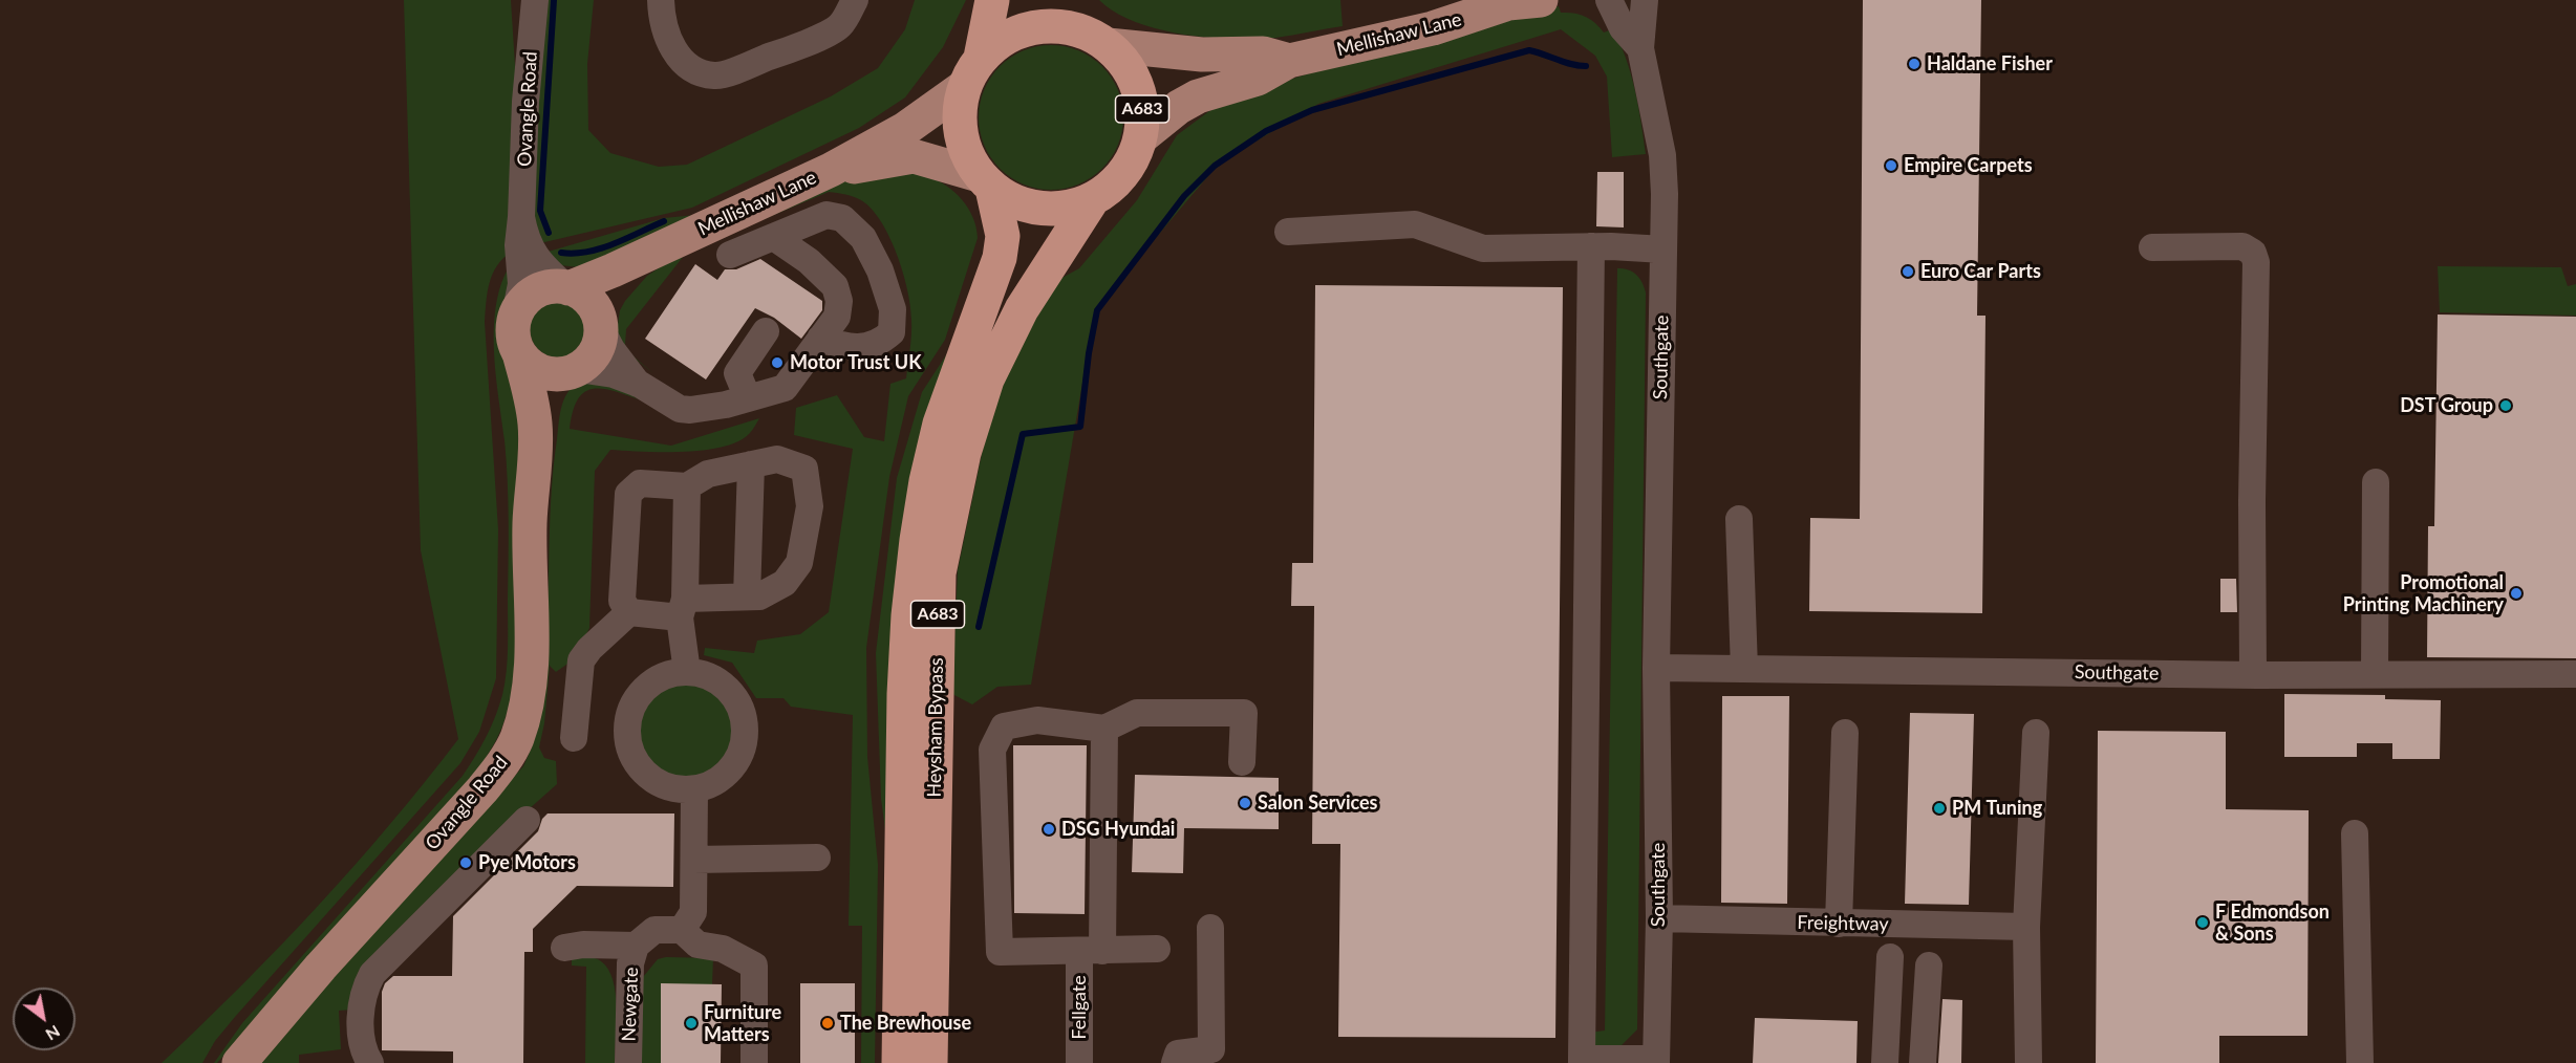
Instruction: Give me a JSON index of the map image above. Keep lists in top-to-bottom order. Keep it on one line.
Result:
{"streets":{"highway":["A683","Heysham Bypass"],"main road":["Mellishaw Lane","Ovangle Road"],"street":["Southgate","Freightway","Newgate","Fellgate"]},"crossings":[["Mellishaw Lane","Ovangle Road"],["Mellishaw Lane","A683"],["Mellishaw Lane","Heysham Bypass"],["A683","Heysham Bypass"],["Southgate","Freightway"]],"places":["Haldane Fisher","Empire Carpets","Euro Car Parts","Motor Trust UK","DST Group","Promotional Printing Machinery","Salon Services","PM Tuning","DSG Hyundai","Pye Motors","F Edmondson & Sons","Furniture Matters","The Brewhouse"],"north":"bottom right"}
